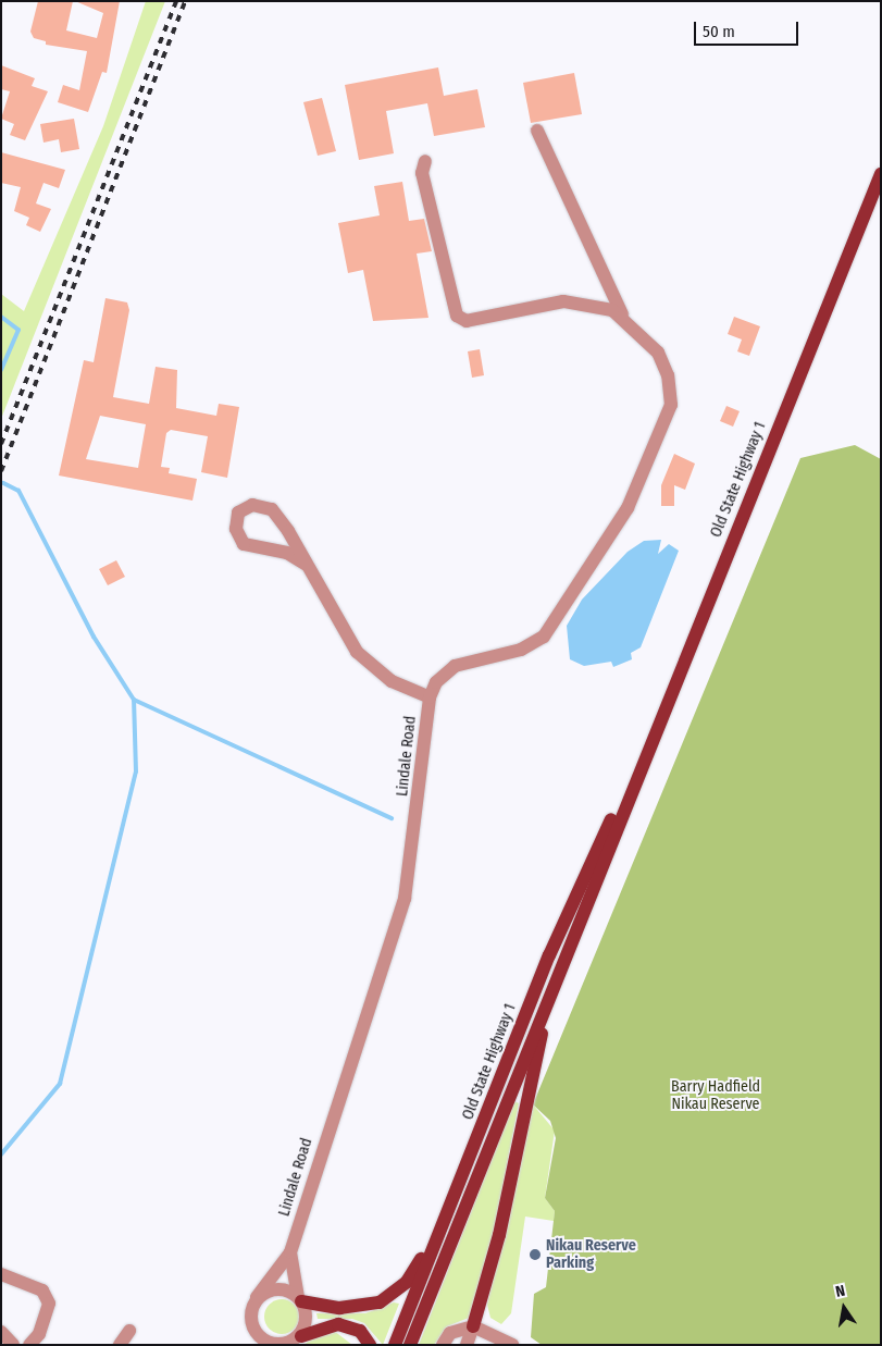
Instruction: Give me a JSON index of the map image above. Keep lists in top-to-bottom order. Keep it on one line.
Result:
{"streets":{"main road":["Old State Highway 1"],"street":["Lindale Road"]},"parks":["Barry Hadfield Nikau Reserve"],"places":["Nikau Reserve Parking"],"scale_bar":"50 m","north":"top"}
